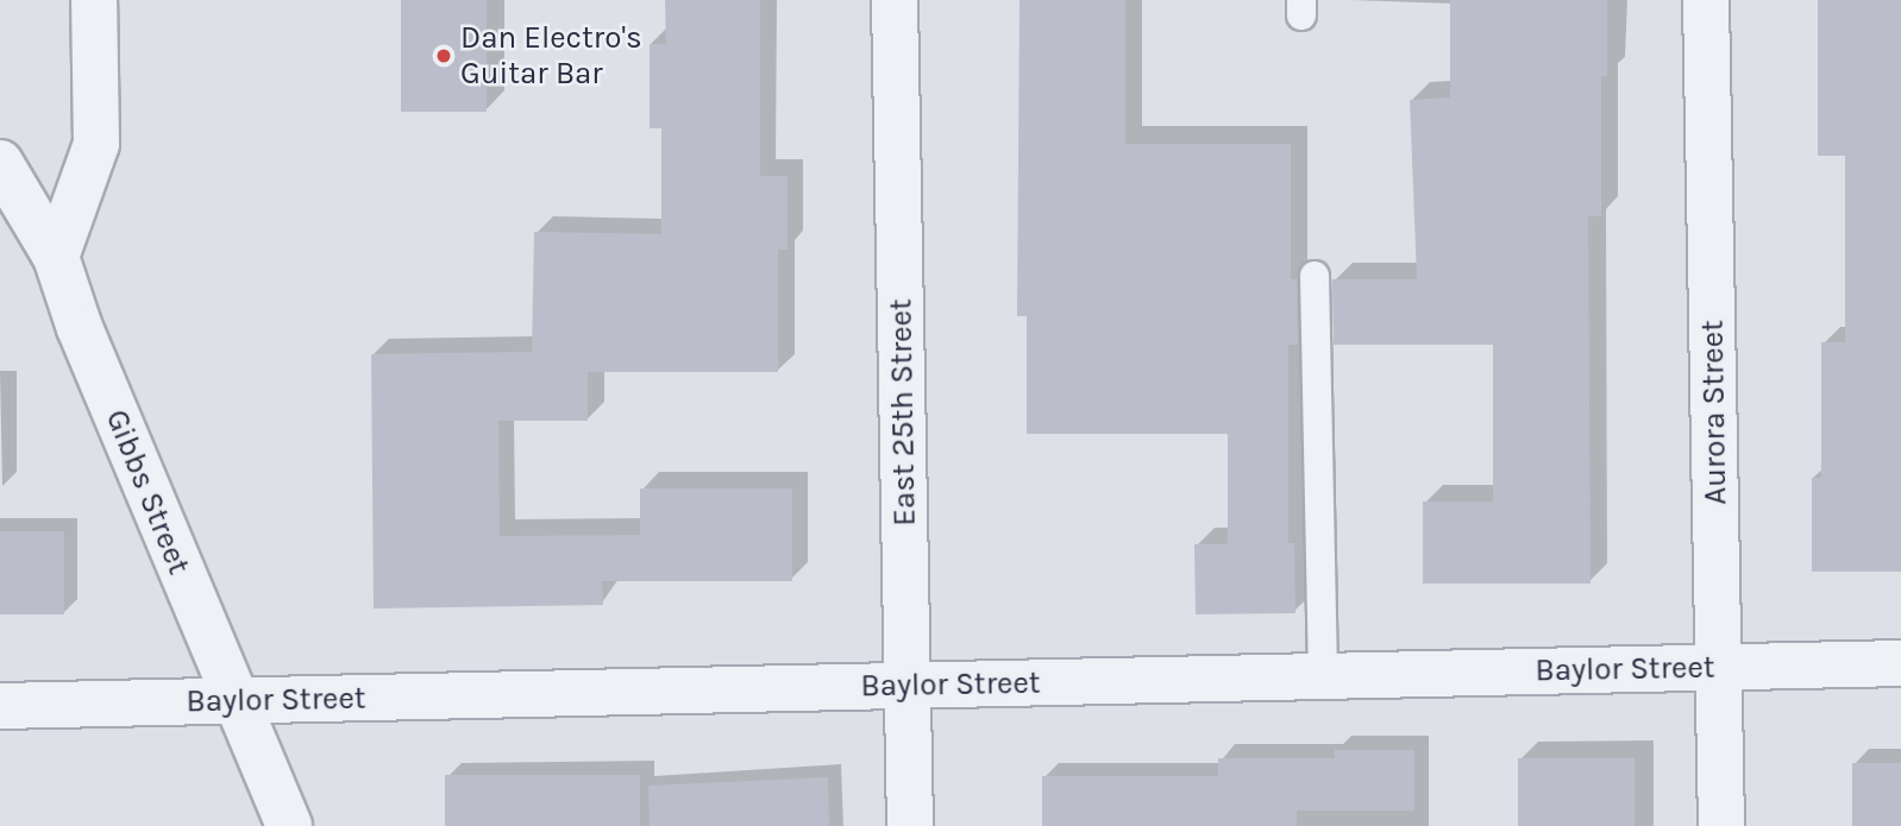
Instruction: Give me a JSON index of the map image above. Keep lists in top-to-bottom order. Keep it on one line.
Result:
{"streets":{"street":["East 25th Street","Aurora Street","Gibbs Street","Baylor Street"]},"crossings":[["East 25th Street","Baylor Street"],["Aurora Street","Baylor Street"],["Gibbs Street","Baylor Street"]],"places":["Dan Electro's Guitar Bar"]}
